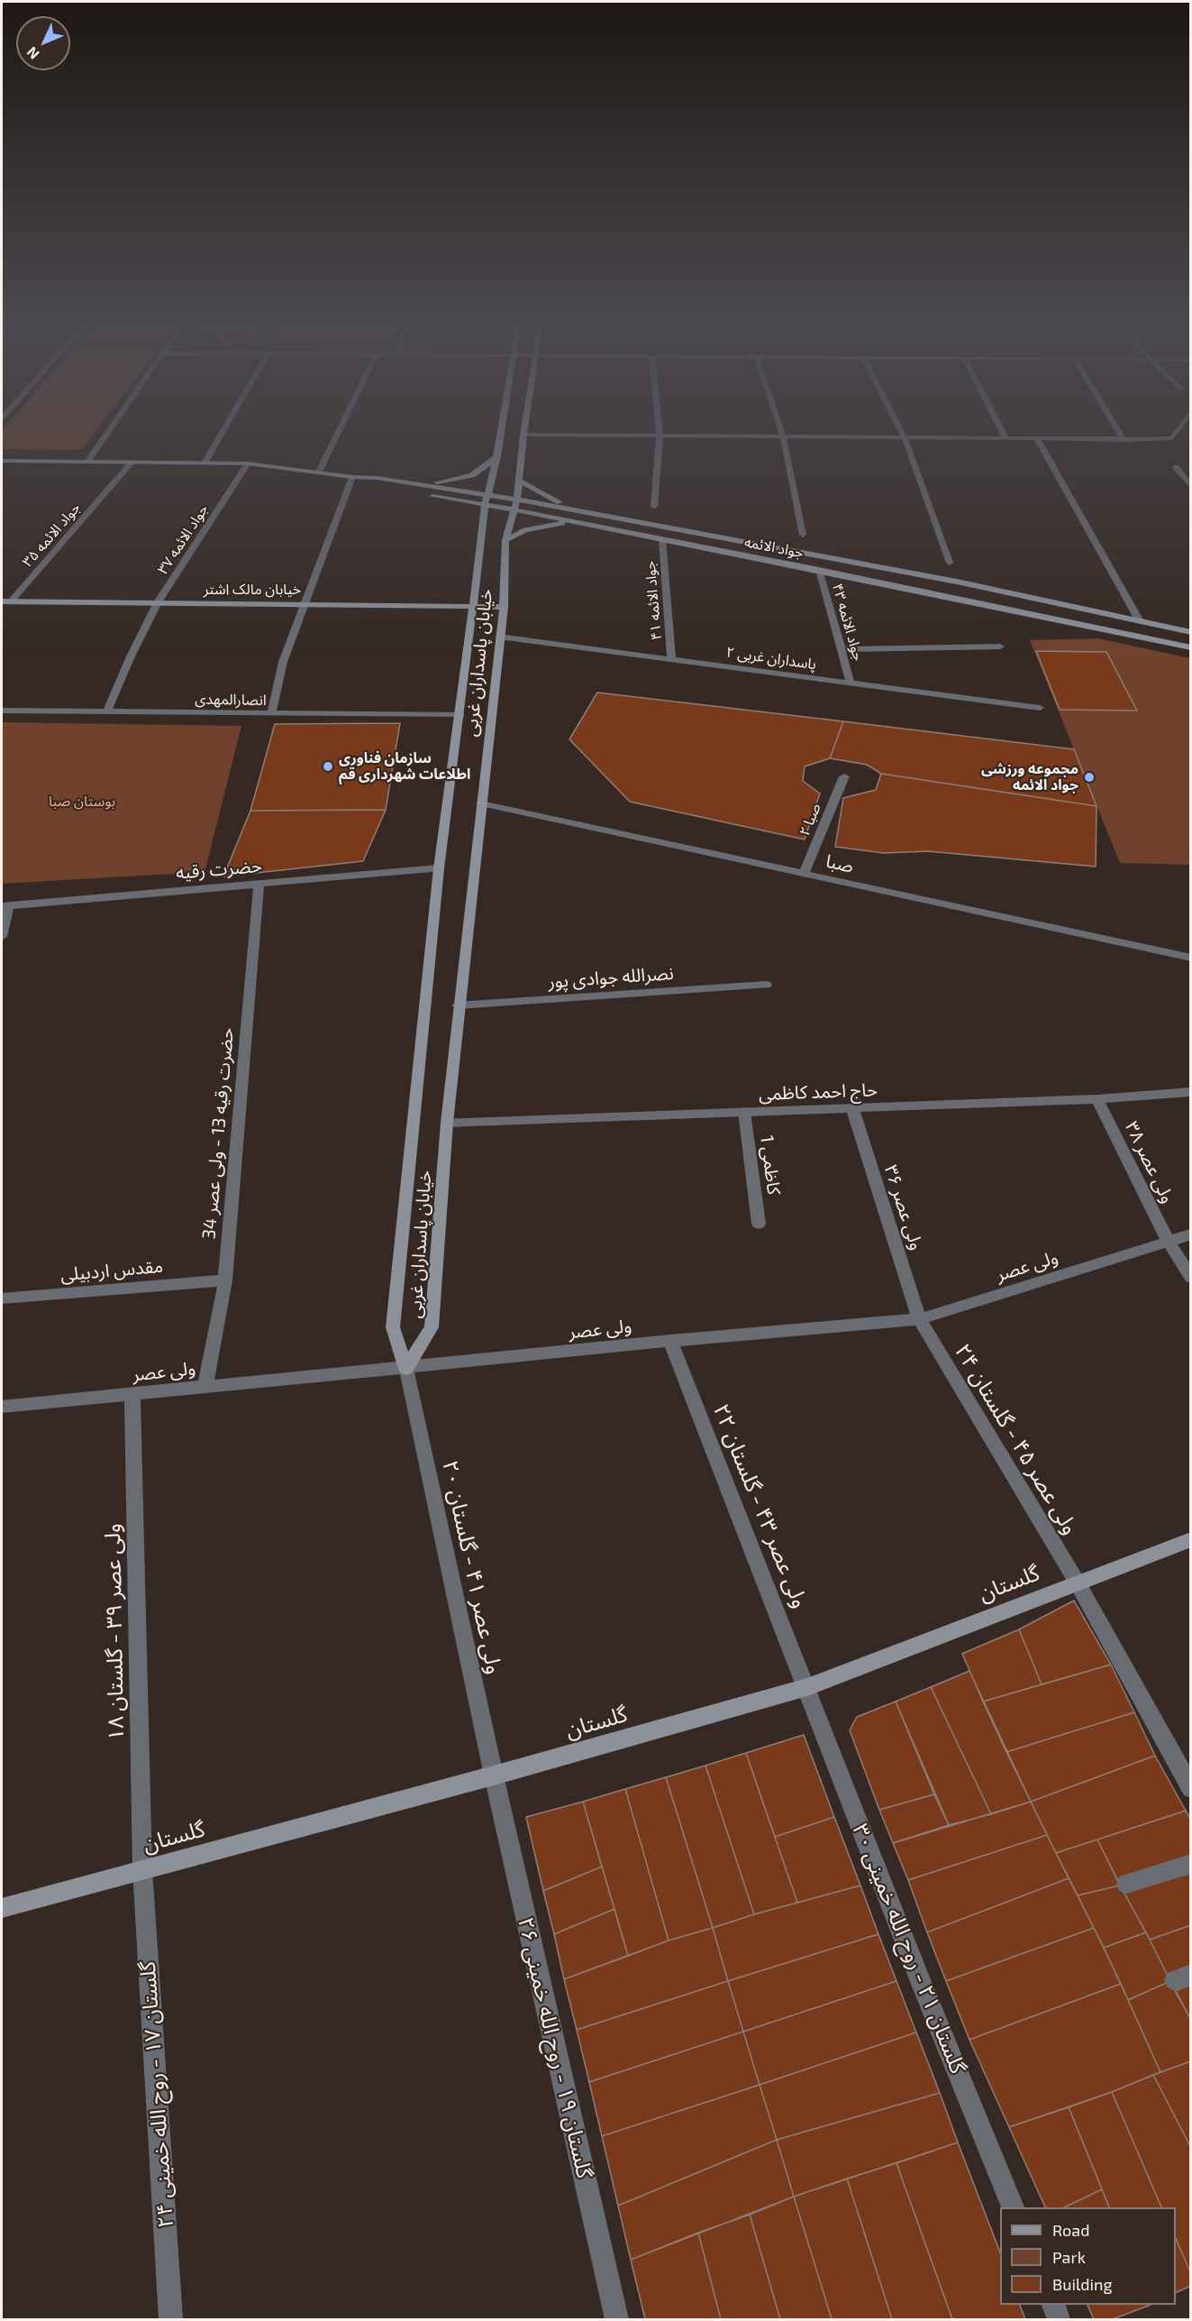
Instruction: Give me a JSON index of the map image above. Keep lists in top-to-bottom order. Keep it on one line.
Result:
{"streets":{"street":["جواد الائمه ۳۵","جواد الائمه ۳۷","جواد الائمه","خیابان مالک اشتر","جواد الائمه ۴۱","جواد الائمه ۴۳","پاسداران غربی ۲","خیابان پاسداران غربی","انصارالمهدی","صبا ۲","صبا","حضرت رقیه","نصرالله جوادی پور","حاج احمد کاظمی","حضرت رقیه 13 - ولی عصر 34","ولی عصر ۳۸","کاظمی 1","ولی عصر ۳۶","ولی عصر","مقدس اردبیلی","ولی عصر ۴۵ - گلستان ۲۴","ولی عصر ۴۳ - گلستان ۲۲","ولی عصر ۴۱ - گلستان ۲۰","گلستان","ولی عصر ۳۹ - گلستان ۱۸","گلستان ۲۱ - روح الله خمینی ۳۰","گلستان ۱۹ - روح الله خمینی ۲۶","گلستان ۱۷ - روح الله خمینی ۲۴"]},"crossings":[["جواد الائمه ۳۵","جواد الائمه"],["جواد الائمه ۳۵","خیابان مالک اشتر"],["جواد الائمه ۳۷","جواد الائمه"],["جواد الائمه ۳۷","خیابان مالک اشتر"],["جواد الائمه ۳۷","انصارالمهدی"],["جواد الائمه","جواد الائمه ۴۱"],["جواد الائمه","جواد الائمه ۴۳"],["جواد الائمه","خیابان پاسداران غربی"],["خیابان مالک اشتر","خیابان پاسداران غربی"],["جواد الائمه ۴۱","پاسداران غربی ۲"],["جواد الائمه ۴۳","پاسداران غربی ۲"],["پاسداران غربی ۲","خیابان پاسداران غربی"],["خیابان پاسداران غربی","انصارالمهدی"],["خیابان پاسداران غربی","صبا"],["خیابان پاسداران غربی","حضرت رقیه"],["خیابان پاسداران غربی","نصرالله جوادی پور"],["خیابان پاسداران غربی","حاج احمد کاظمی"],["خیابان پاسداران غربی","ولی عصر"],["خیابان پاسداران غربی","ولی عصر ۴۱ - گلستان ۲۰"],["صبا ۲","صبا"],["حضرت رقیه","حضرت رقیه 13 - ولی عصر 34"],["حاج احمد کاظمی","ولی عصر ۳۸"],["حاج احمد کاظمی","کاظمی 1"],["حاج احمد کاظمی","ولی عصر ۳۶"],["حضرت رقیه 13 - ولی عصر 34","ولی عصر"],["حضرت رقیه 13 - ولی عصر 34","مقدس اردبیلی"],["ولی عصر ۳۸","ولی عصر"],["ولی عصر ۳۶","ولی عصر"],["ولی عصر ۳۶","ولی عصر ۴۵ - گلستان ۲۴"],["ولی عصر","ولی عصر ۴۵ - گلستان ۲۴"],["ولی عصر","ولی عصر ۴۳ - گلستان ۲۲"],["ولی عصر","ولی عصر ۴۱ - گلستان ۲۰"],["ولی عصر","ولی عصر ۳۹ - گلستان ۱۸"],["ولی عصر ۴۵ - گلستان ۲۴","گلستان"],["ولی عصر ۴۳ - گلستان ۲۲","گلستان"],["ولی عصر ۴۳ - گلستان ۲۲","گلستان ۲۱ - روح الله خمینی ۳۰"],["ولی عصر ۴۱ - گلستان ۲۰","گلستان"],["ولی عصر ۴۱ - گلستان ۲۰","گلستان ۱۹ - روح الله خمینی ۲۶"],["گلستان","ولی عصر ۳۹ - گلستان ۱۸"],["گلستان","گلستان ۲۱ - روح الله خمینی ۳۰"],["گلستان","گلستان ۱۹ - روح الله خمینی ۲۶"],["گلستان","گلستان ۱۷ - روح الله خمینی ۲۴"],["ولی عصر ۳۹ - گلستان ۱۸","گلستان ۱۷ - روح الله خمینی ۲۴"]],"parks":["بوستان صبا"],"places":["سازمان فناوری اطلاعات شهرداری قم","مجموعه ورزشی جواد الائمه"],"legend":["Road","Park","Building"],"north":"bottom left"}
